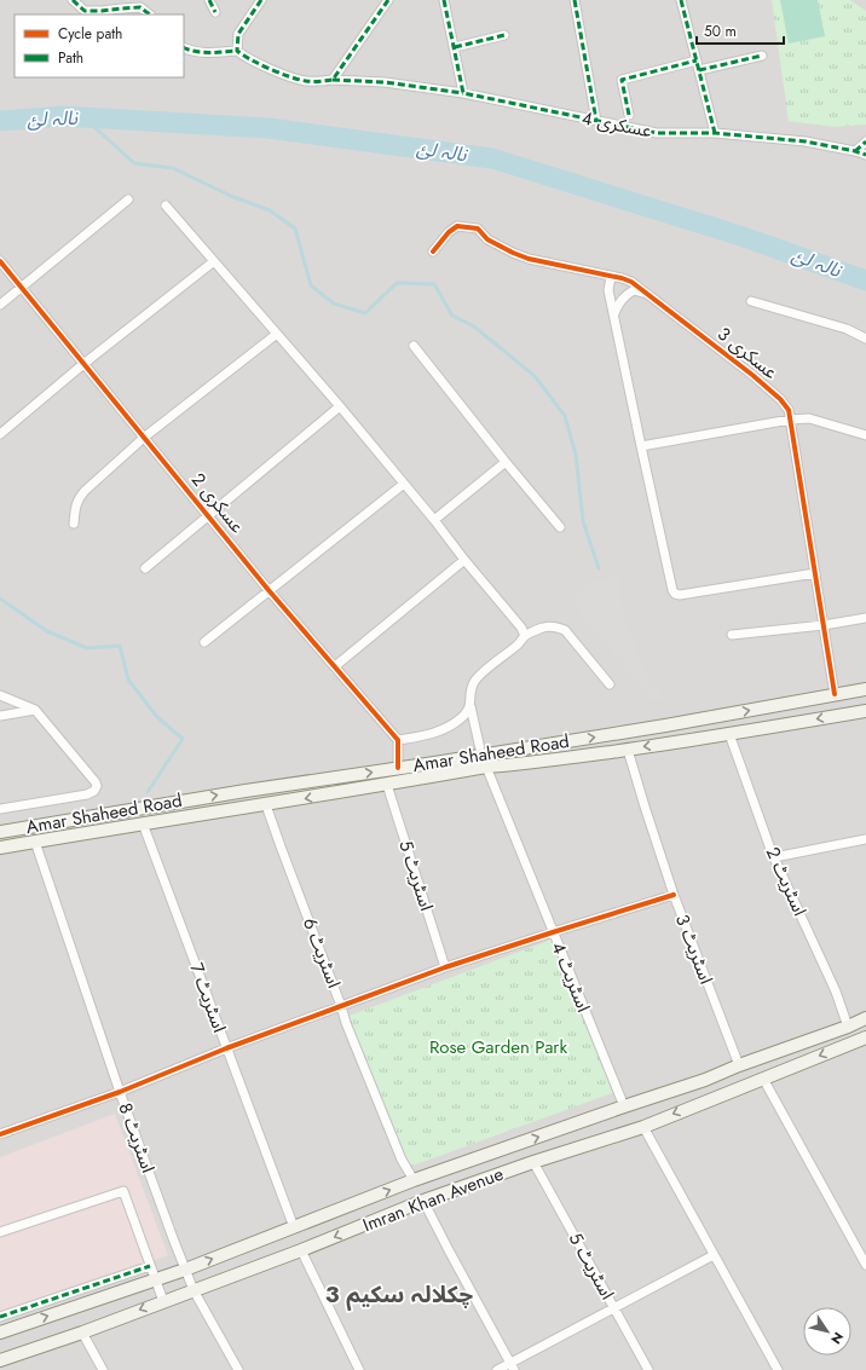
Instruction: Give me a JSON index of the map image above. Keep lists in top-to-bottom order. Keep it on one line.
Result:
{"streets":{"main road":["Amar Shaheed Road","Imran Khan Avenue"],"street":["عسکری 4","عسکری 3","عسکری 2","اسٹریٹ 5","اسٹریٹ 2","اسٹریٹ 3","اسٹریٹ 6","اسٹریٹ 4","اسٹریٹ 7","اسٹریٹ 8"]},"crossings":[["عسکری 3","Amar Shaheed Road"],["Amar Shaheed Road","اسٹریٹ 5"],["Amar Shaheed Road","اسٹریٹ 2"],["Amar Shaheed Road","اسٹریٹ 3"],["Amar Shaheed Road","اسٹریٹ 6"],["Amar Shaheed Road","اسٹریٹ 4"],["Amar Shaheed Road","اسٹریٹ 7"],["Amar Shaheed Road","اسٹریٹ 8"],["اسٹریٹ 5","Imran Khan Avenue"],["اسٹریٹ 2","Imran Khan Avenue"],["اسٹریٹ 3","Imran Khan Avenue"],["اسٹریٹ 6","Imran Khan Avenue"],["اسٹریٹ 4","Imran Khan Avenue"],["اسٹریٹ 7","Imran Khan Avenue"],["اسٹریٹ 8","Imran Khan Avenue"]],"districts":["چکلالہ سکیم 3"],"water":["نالہ لئ"],"parks":["Rose Garden Park"],"legend":["Cycle path","Path"],"scale_bar":"50 m","north":"bottom right"}
